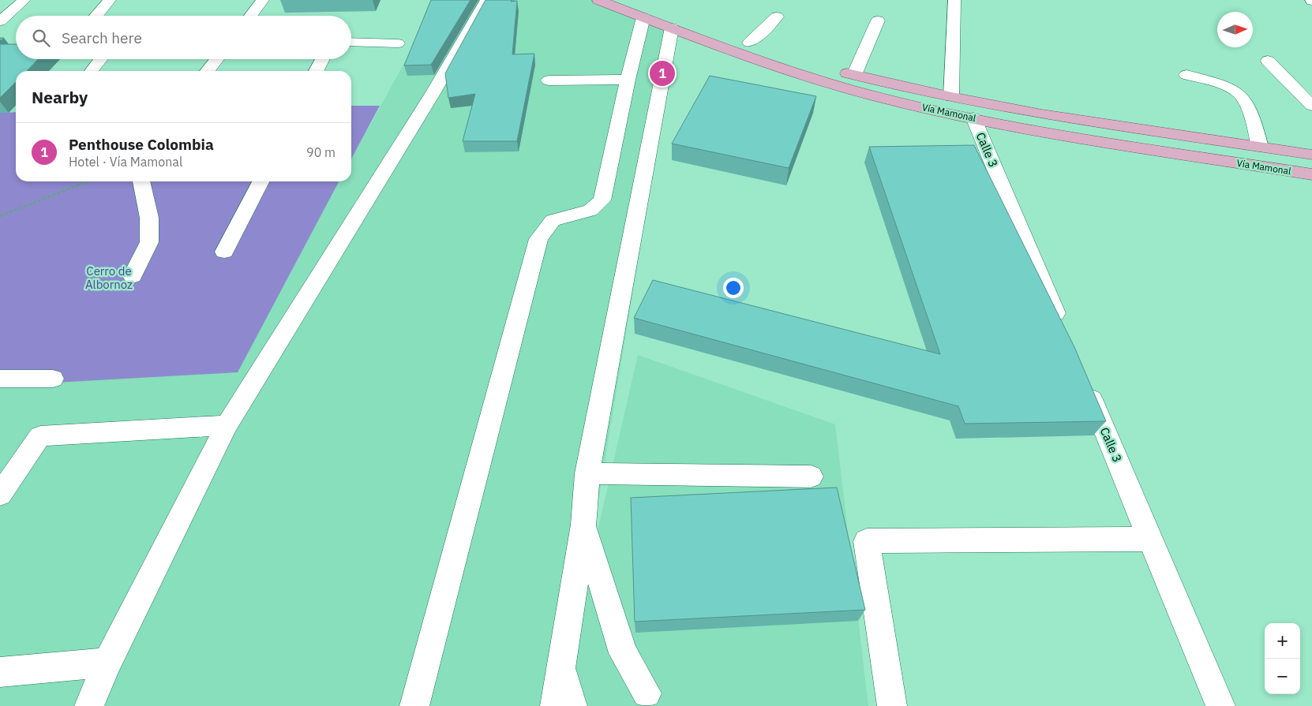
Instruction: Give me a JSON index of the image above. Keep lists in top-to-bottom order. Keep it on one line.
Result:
{"streets":{"main road":["Vía Mamonal"],"street":["Calle 3"]},"crossings":[["Vía Mamonal","Calle 3"]],"parks":["Cerro de Albornoz"],"north":"right","page":{"search":"Search here","pins":"1","heading":"Nearby","list":[{"mark":"1","name":"Penthouse Colombia","note":"Hotel · Vía Mamonal","value":"90 m"}],"map_buttons":["+","−"]}}
